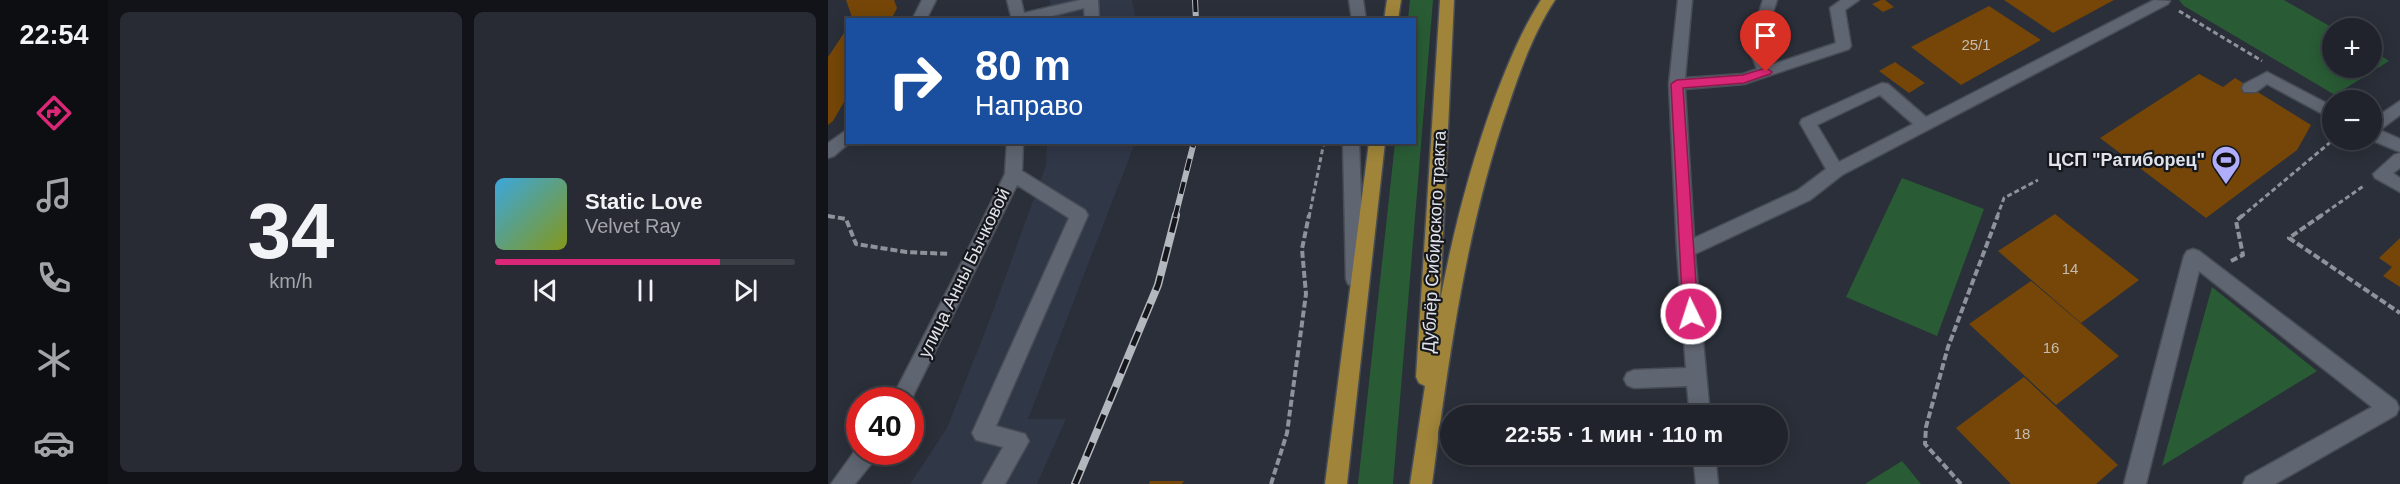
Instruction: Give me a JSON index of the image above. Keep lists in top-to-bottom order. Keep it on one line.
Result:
{"streets":{"main road":["Дублёр Сибирского тракта"],"street":["улица Анны Бычковой"]},"places":{"sports":["ЦСП \"Ратиборец\""]},"house_numbers":["25/1","14","16","18"],"page":{"tabs":"22:54","tile":["34","km/h"],"map_buttons":["+","−"],"turn":["80 m","Направо"],"song":["Static Love","Velvet Ray"],"limit":"40","trip":"22:55 · 1 мин · 110 m"}}
